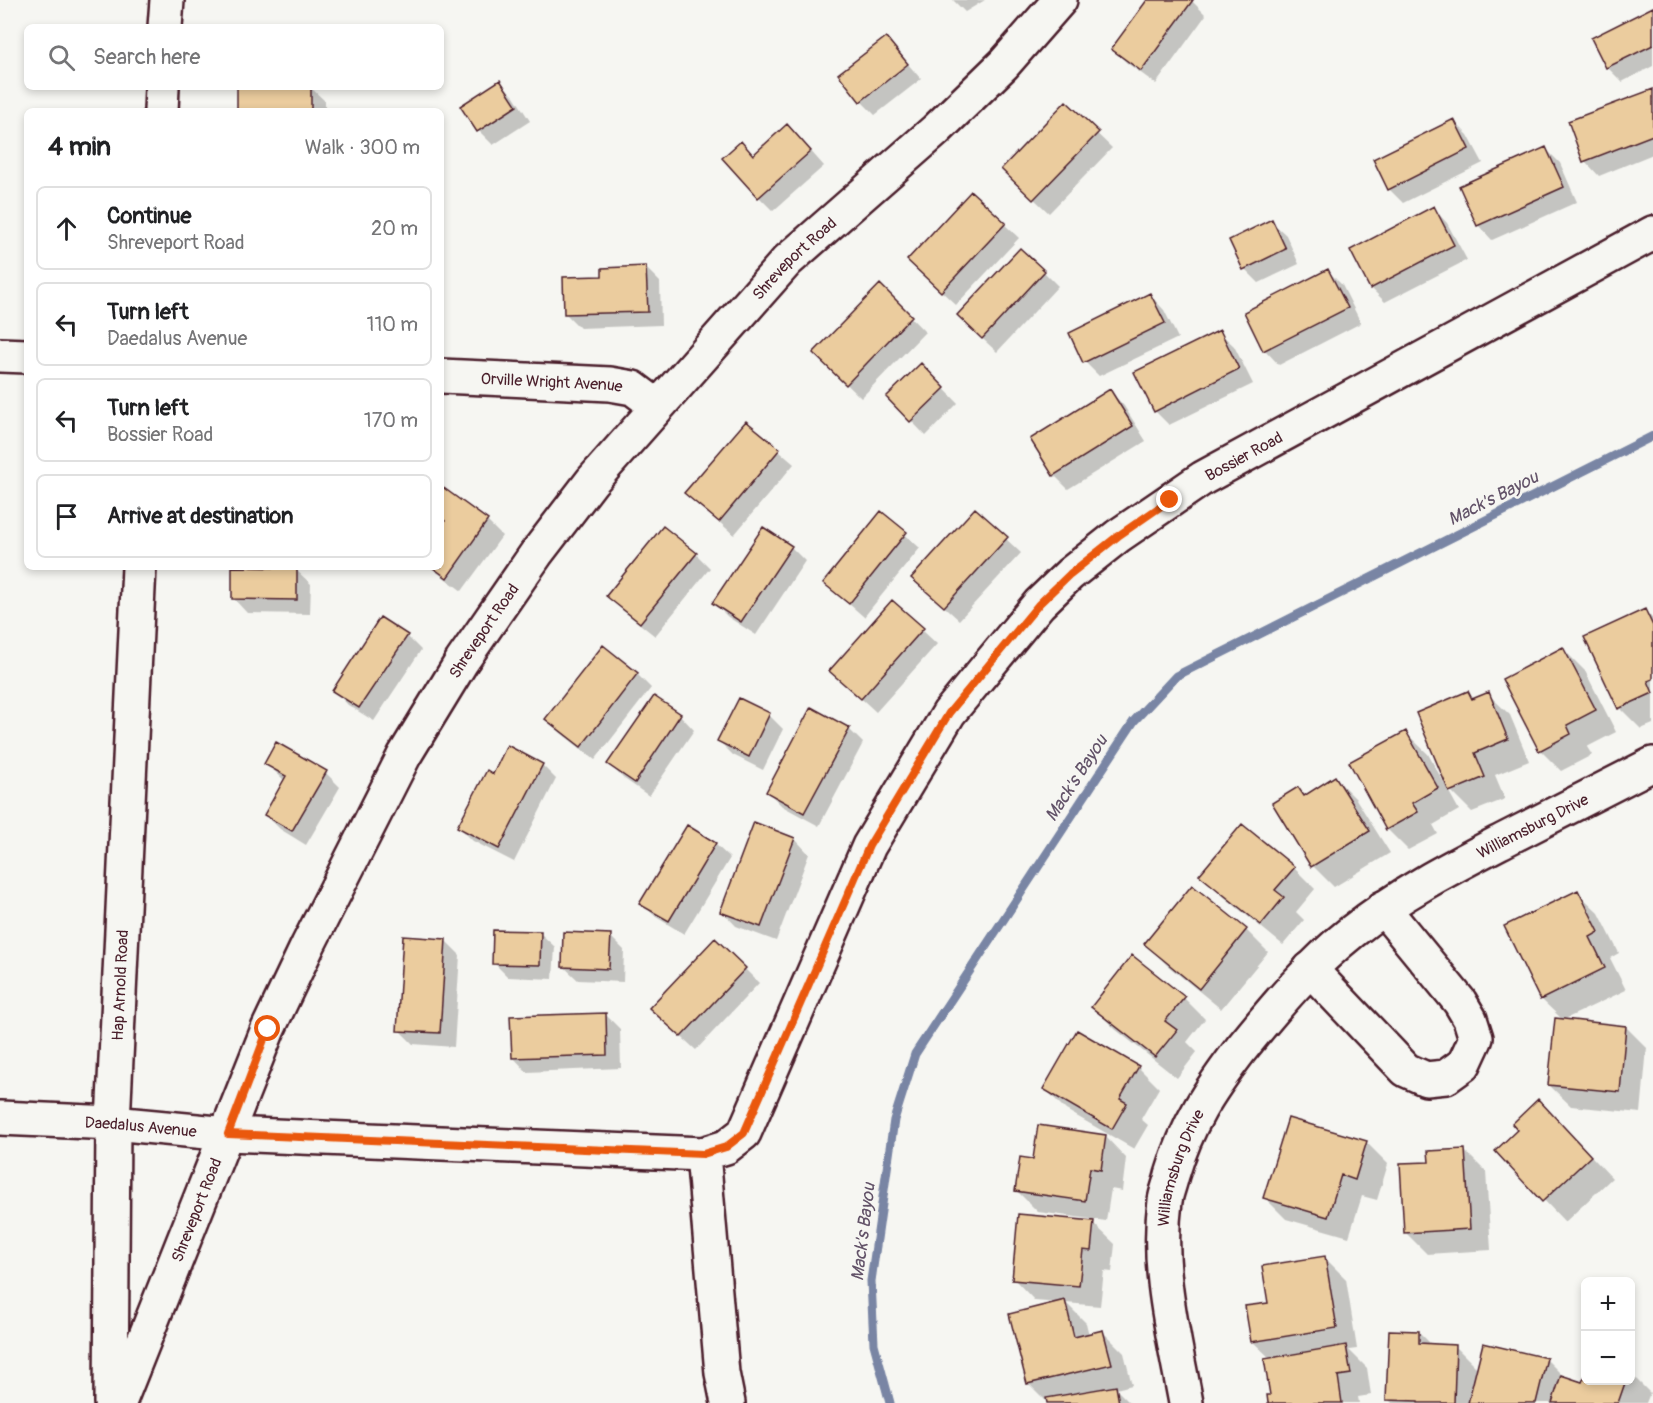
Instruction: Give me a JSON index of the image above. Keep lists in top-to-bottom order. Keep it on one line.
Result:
{"streets":{"street":["Shreveport Road","Orville Wright Avenue","Bossier Road","Williamsburg Drive","Hap Arnold Road","Daedalus Avenue"]},"crossings":[["Shreveport Road","Orville Wright Avenue"],["Shreveport Road","Daedalus Avenue"],["Bossier Road","Daedalus Avenue"],["Hap Arnold Road","Daedalus Avenue"]],"water":["Mack's Bayou"],"page":{"search":"Search here","heading":["4 min","Walk · 300 m"],"list":[["Continue","Shreveport Road","20 m"],["Turn left","Daedalus Avenue","110 m"],["Turn left","Bossier Road","170 m"],"Arrive at destination"],"map_buttons":["+","−"]}}
